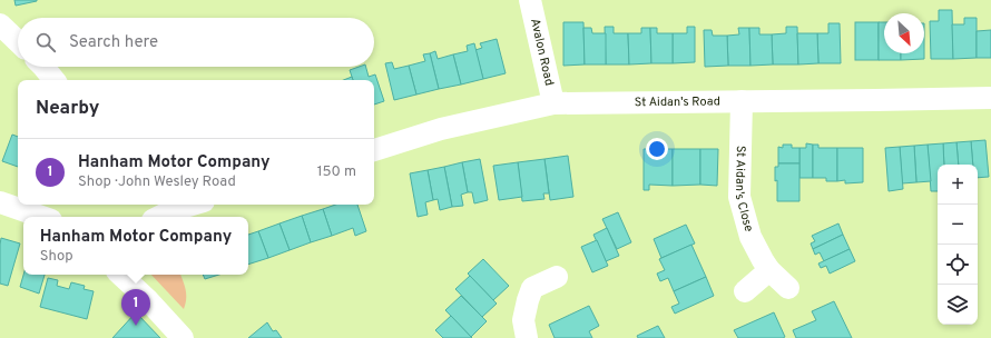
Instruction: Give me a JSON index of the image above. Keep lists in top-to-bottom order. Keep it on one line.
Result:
{"streets":{"street":["Avalon Road","St Aidan's Road","St Aidan's Close"]},"crossings":[["Avalon Road","St Aidan's Road"],["St Aidan's Road","St Aidan's Close"]],"north":"bottom right","page":{"search":"Search here","heading":"Nearby","list":[{"mark":"1","name":"Hanham Motor Company","note":"Shop · John Wesley Road","value":"150 m"}],"map_buttons":["+","−"],"popup":["Hanham Motor Company","Shop"],"pins":"1"}}
